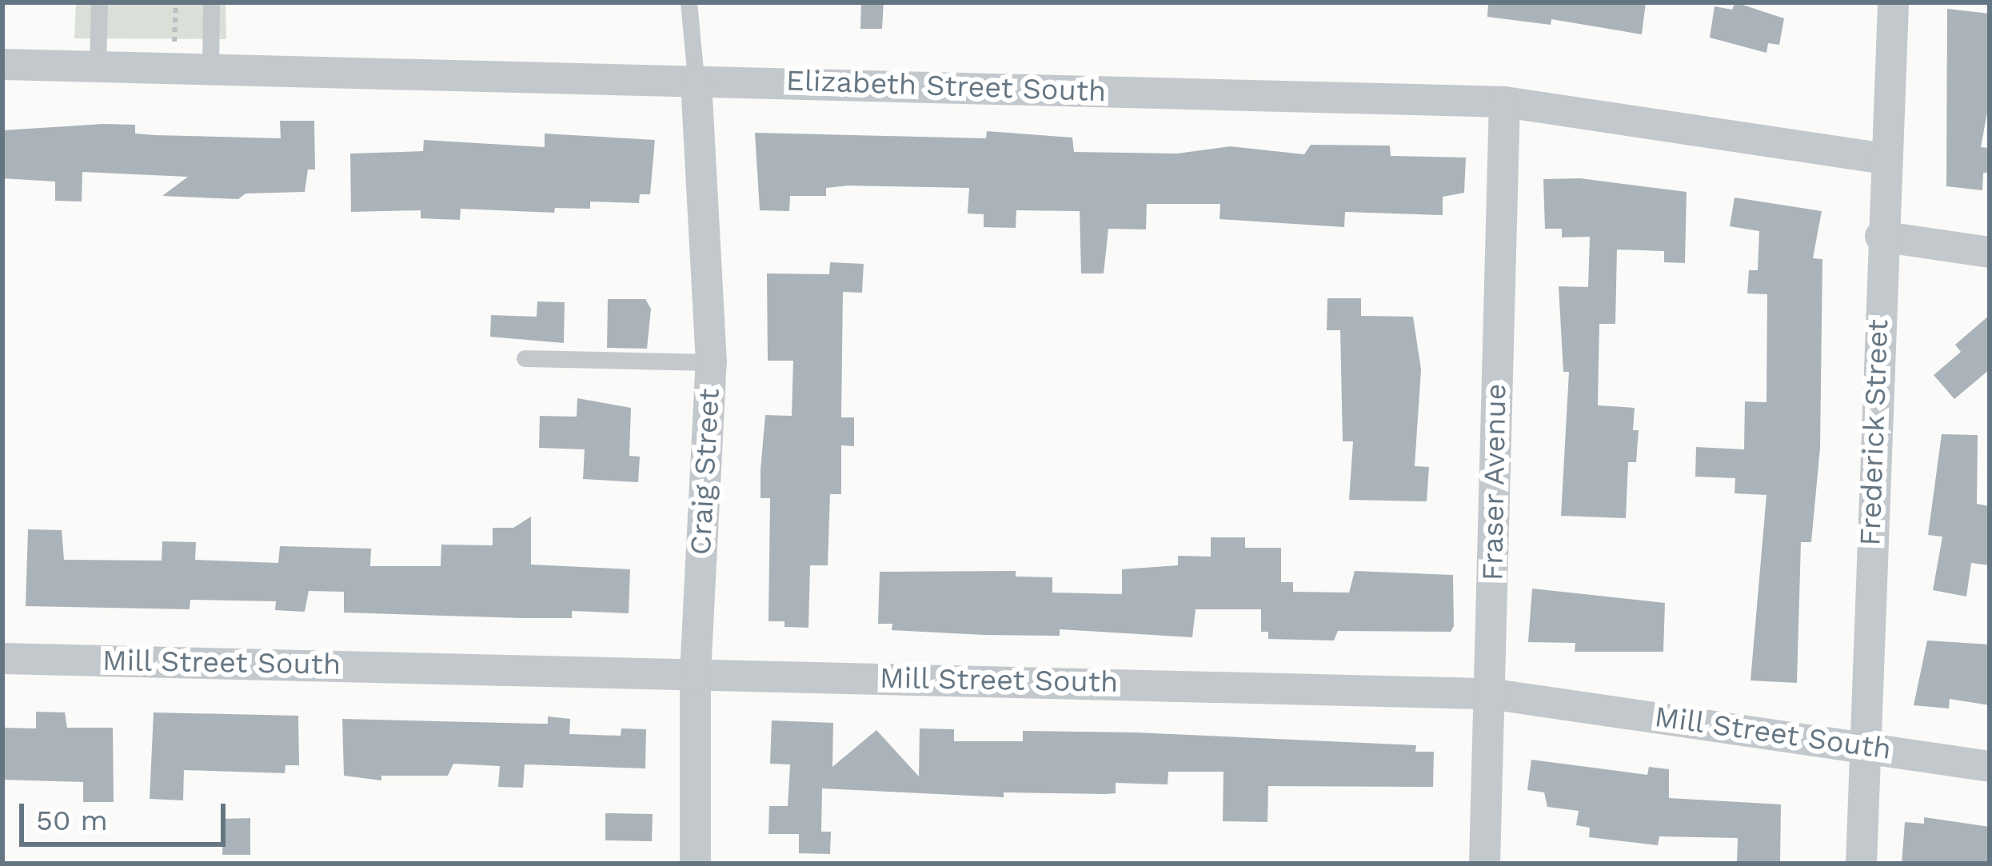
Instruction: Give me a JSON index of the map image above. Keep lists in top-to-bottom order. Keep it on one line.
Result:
{"streets":{"street":["Elizabeth Street South","Frederick Street","Craig Street","Fraser Avenue","Mill Street South"]},"crossings":[["Elizabeth Street South","Frederick Street"],["Elizabeth Street South","Craig Street"],["Elizabeth Street South","Fraser Avenue"],["Frederick Street","Mill Street South"],["Craig Street","Mill Street South"],["Fraser Avenue","Mill Street South"]],"scale_bar":"50 m"}
